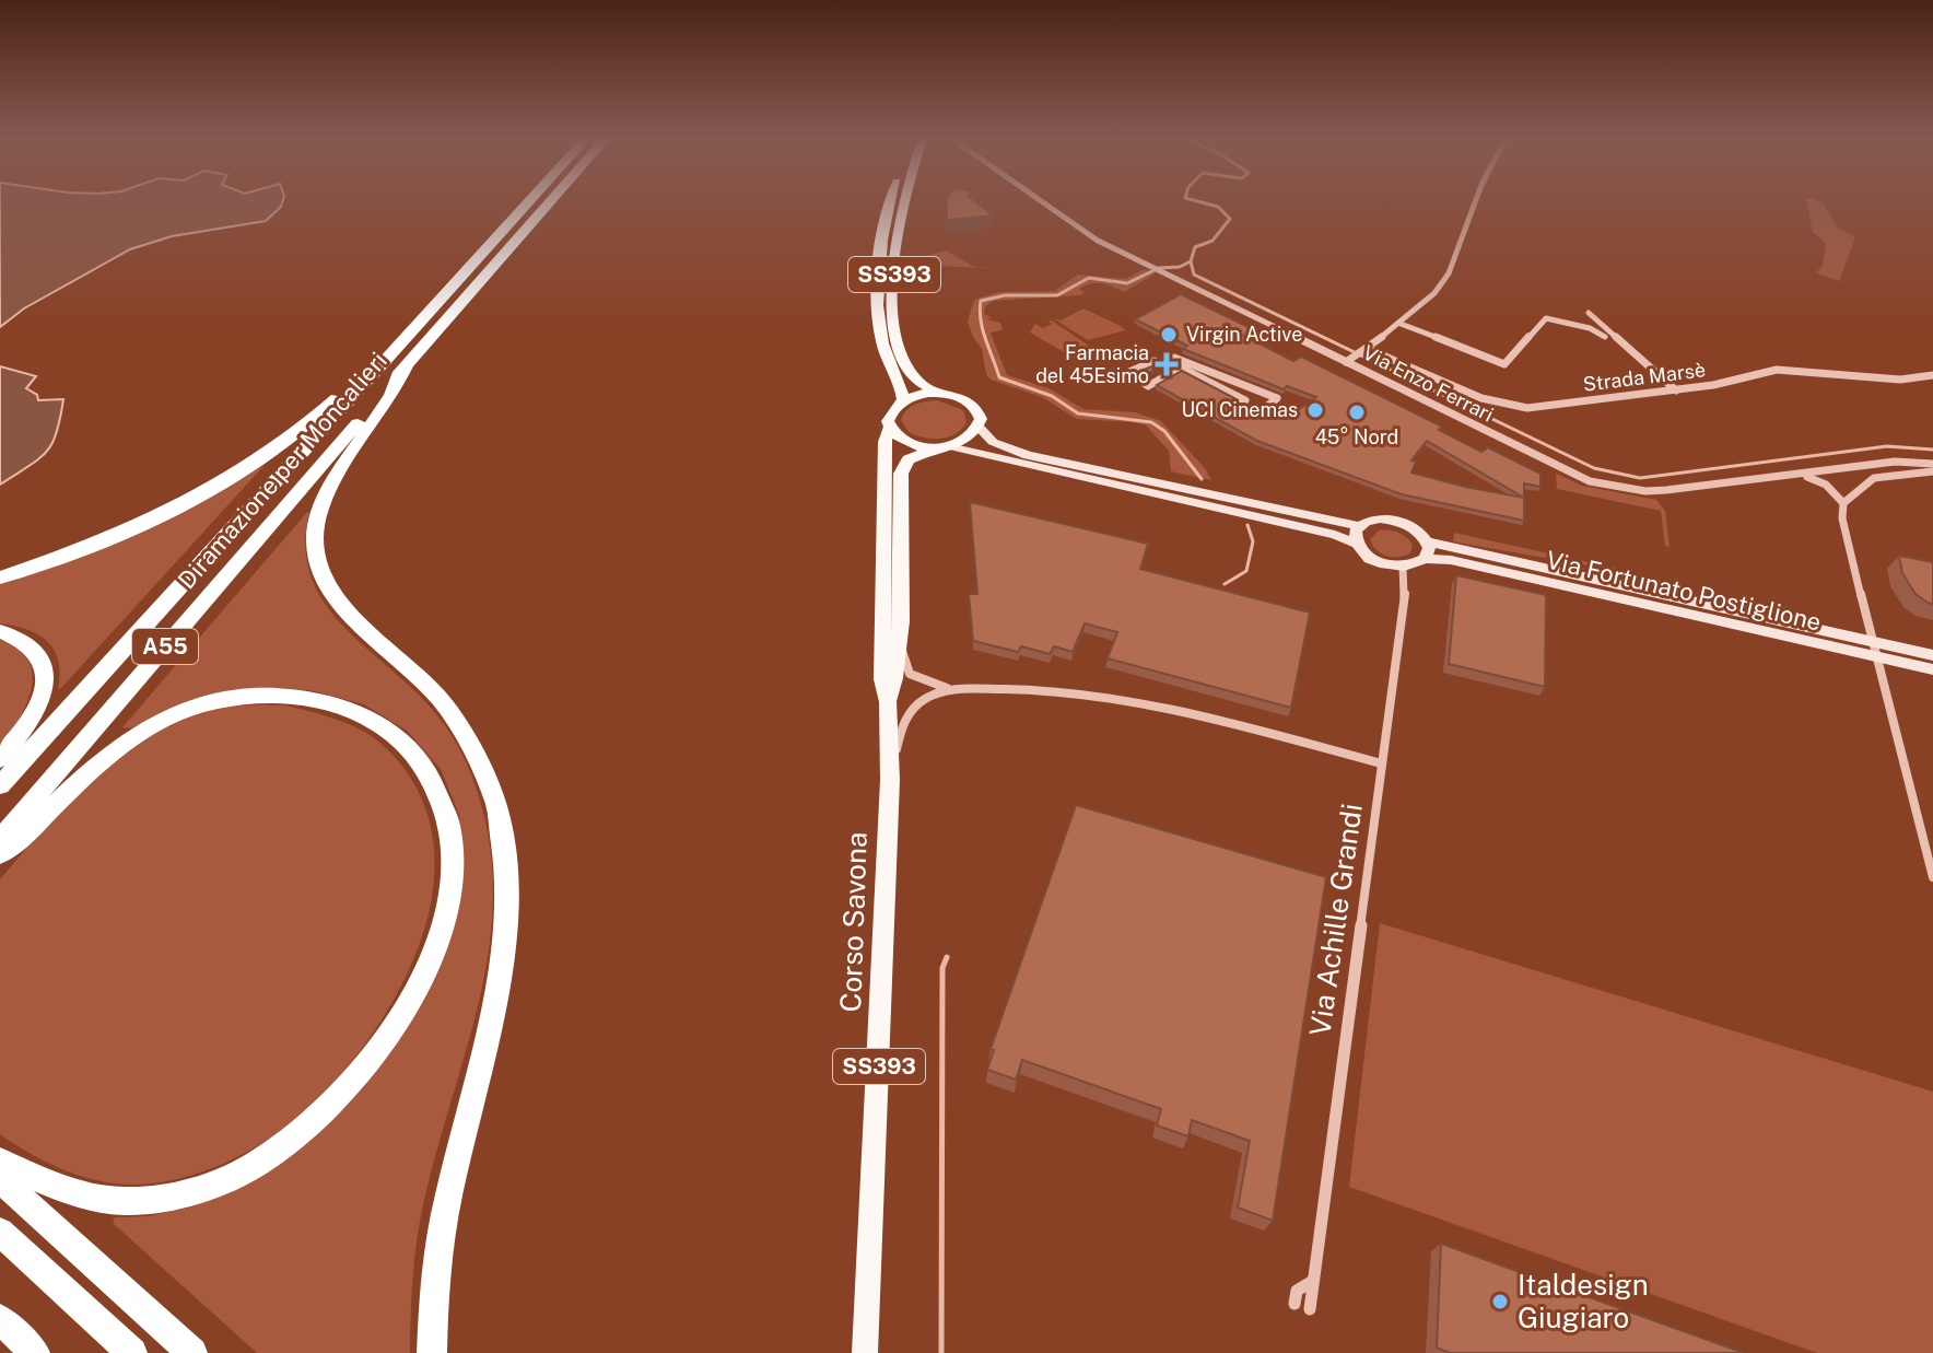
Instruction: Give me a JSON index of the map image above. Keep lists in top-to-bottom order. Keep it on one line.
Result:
{"streets":{"highway":["Diramazione per Moncalieri","A55"],"main road":["SS393","Corso Savona"],"street":["Strada Marsè","Via Enzo Ferrari","Via Fortunato Postiglione","Via Achille Grandi"]},"crossings":[["SS393","Corso Savona"],["Via Fortunato Postiglione","Via Achille Grandi"]],"places":{"other":["Virgin Active","UCI Cinemas","45° Nord","Italdesign Giugiaro"],"health":["Farmacia del 45Esimo"]}}
